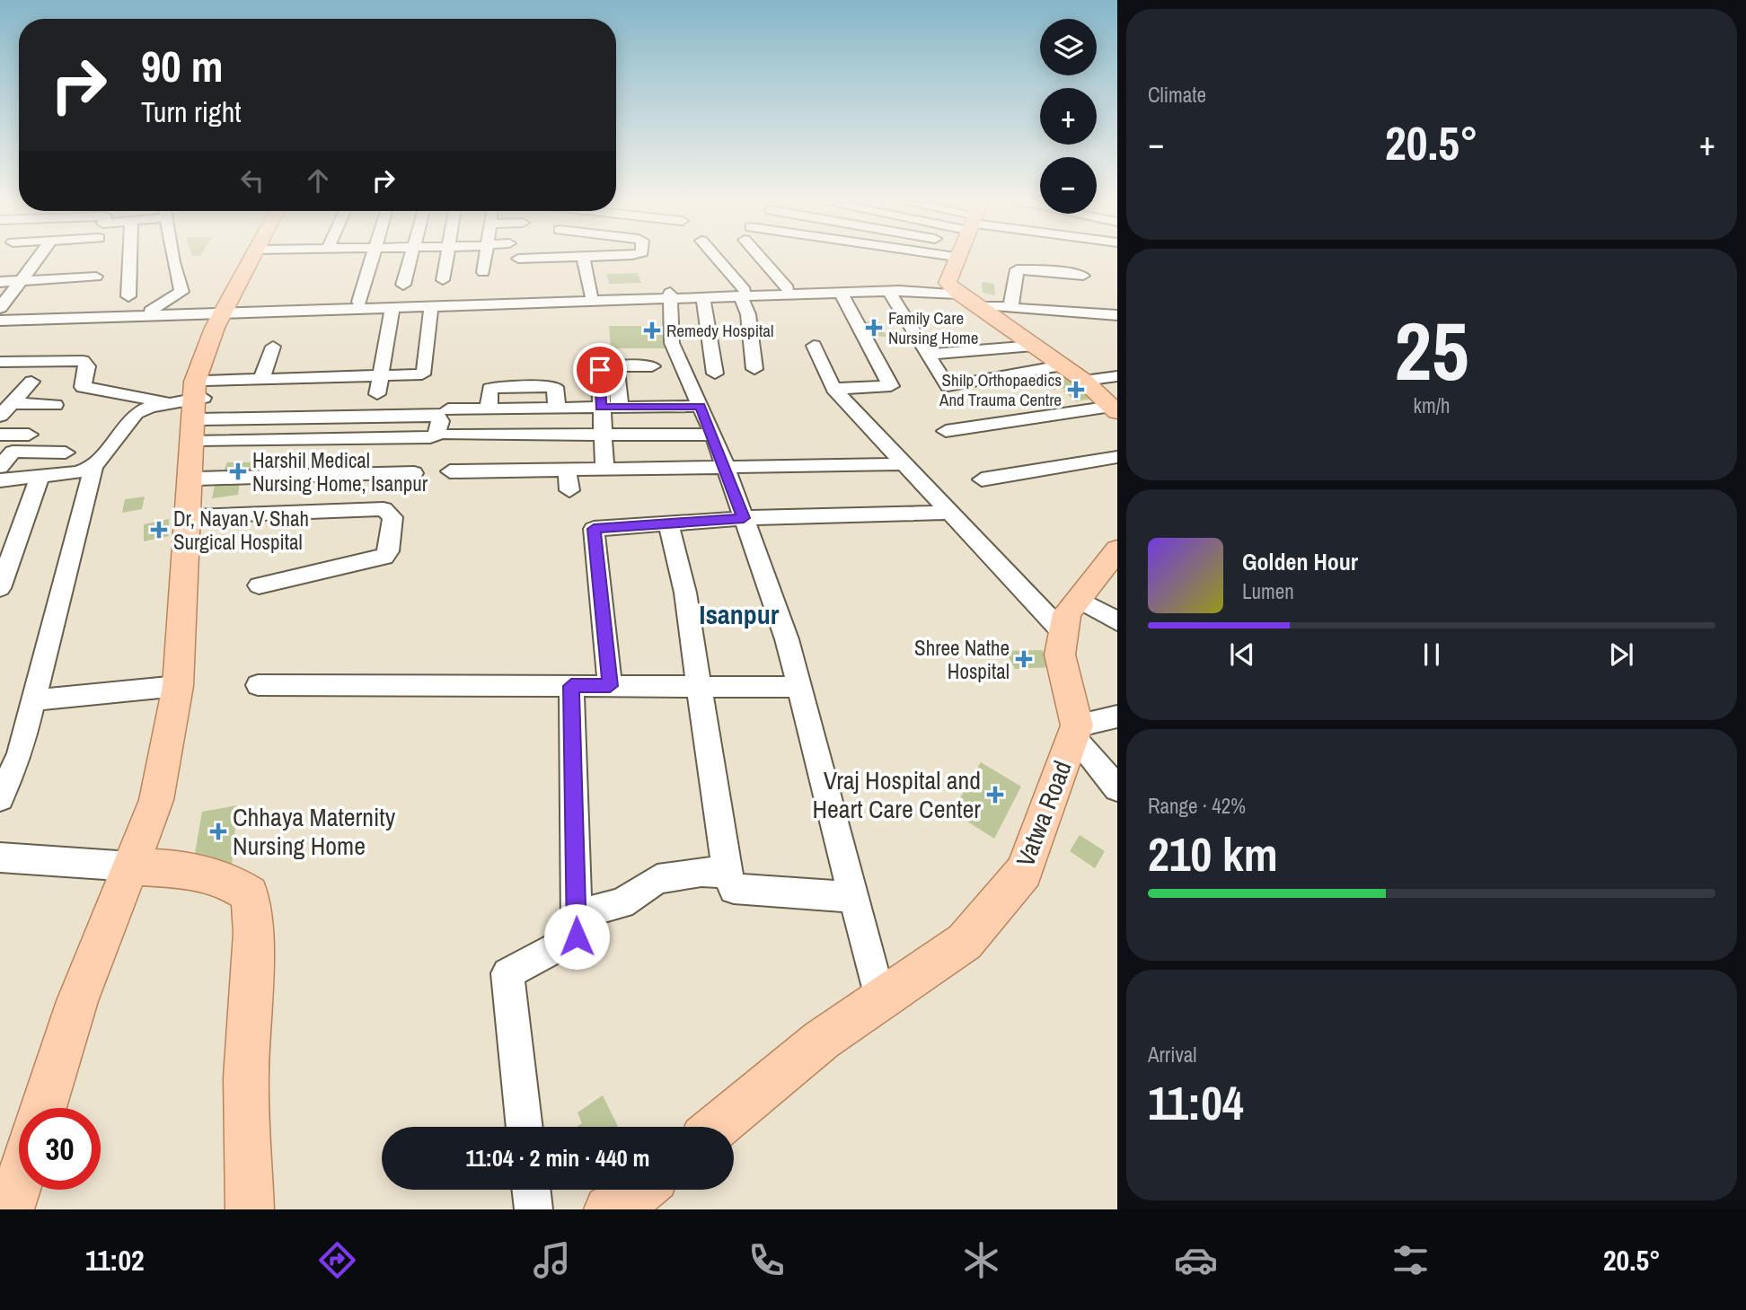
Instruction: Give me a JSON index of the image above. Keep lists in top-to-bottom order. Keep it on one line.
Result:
{"streets":{"main road":["Vatwa Road"]},"districts":["Isanpur"],"places":{"health":["Family Care Nursing Home","Remedy Hospital","Shilp Orthopaedics And Trauma Centre","Harshil Medical Nursing Home, Isanpur","Dr, Nayan V Shah Surgical Hospital","Shree Nathe Hospital","Vraj Hospital and Heart Care Center","Chhaya Maternity Nursing Home"]},"page":{"tile":["Climate",["25","km/h"],["Range · 42%","210 km"],["Arrival","11:04"]],"map_buttons":["+","−"],"turn":["90 m","Turn right"],"heat":["−","20.5°","+"],"song":["Golden Hour","Lumen"],"limit":"30","trip":"11:04 · 2 min · 440 m","tabs":["11:02","20.5°"]}}
